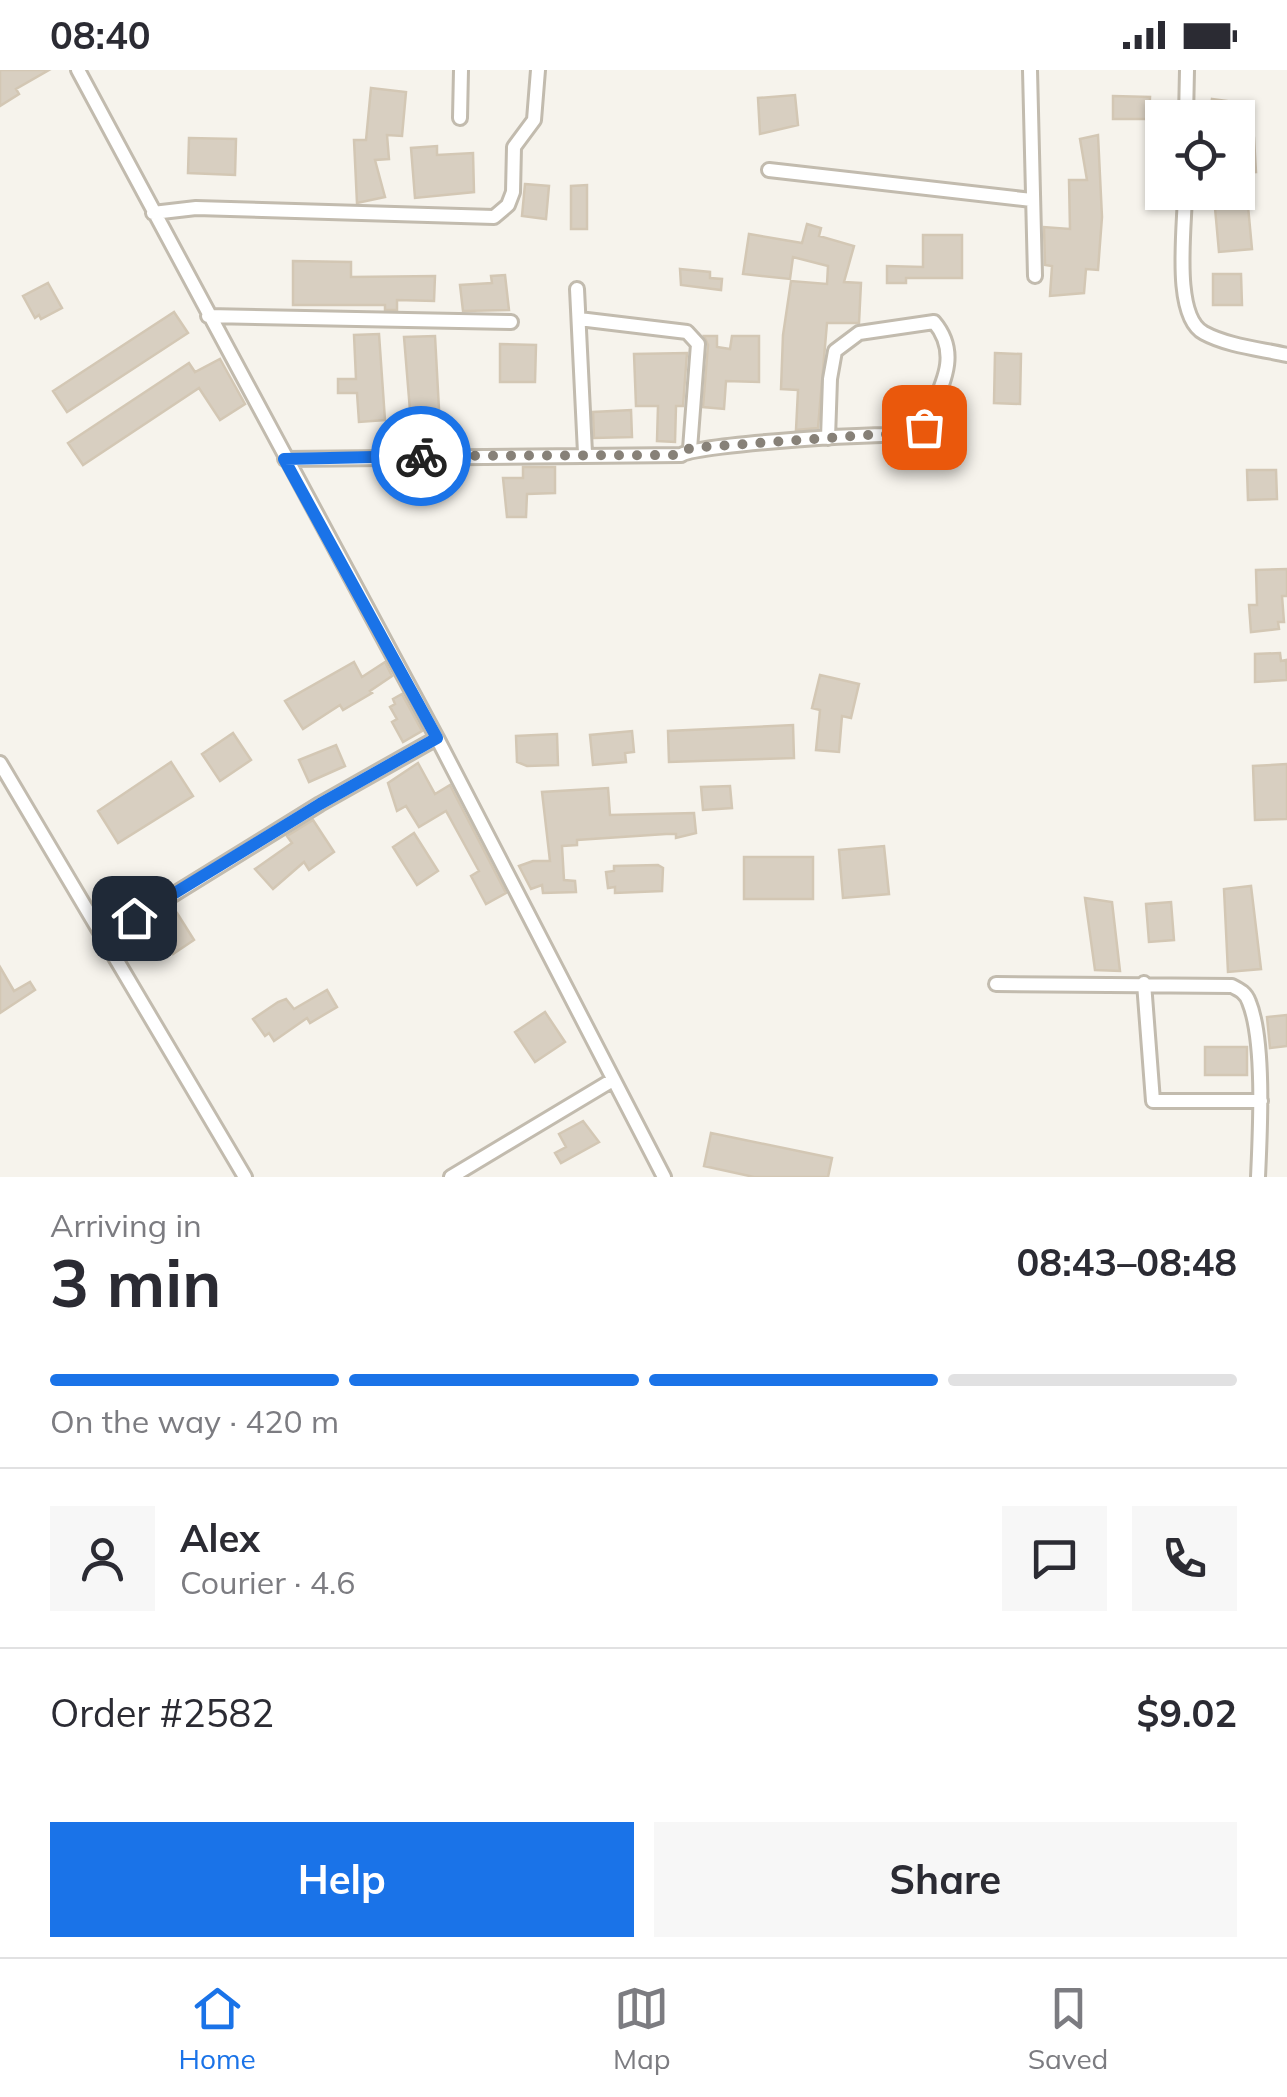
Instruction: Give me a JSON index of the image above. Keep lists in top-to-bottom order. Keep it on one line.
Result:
{"page":{"status":"08:40","heading":["3 min","Arriving in","08:43–08:48"],"panel":["Alex","Courier · 4.6","Order #2582","$9.02"],"bar":"On the way · 420 m","buttons":["Help","Share"],"tabs":["Home","Map","Saved"]}}
